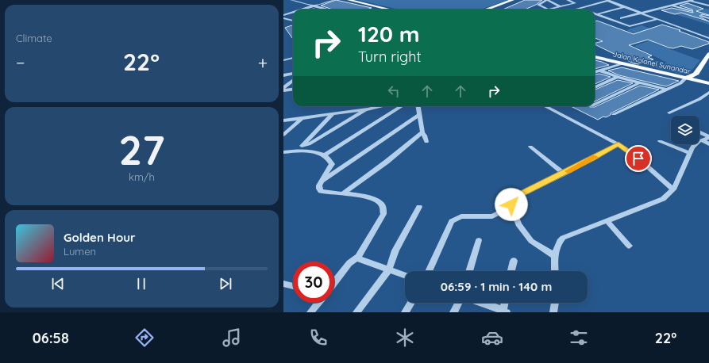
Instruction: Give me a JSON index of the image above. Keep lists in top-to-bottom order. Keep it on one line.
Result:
{"streets":{"main road":["Jalan Kolonel Sunandar"]},"page":{"tile":["Climate",["27","km/h"]],"turn":["120 m","Turn right"],"heat":["−","22°","+"],"song":["Golden Hour","Lumen"],"limit":"30","trip":"06:59 · 1 min · 140 m","tabs":["06:58","22°"]}}
